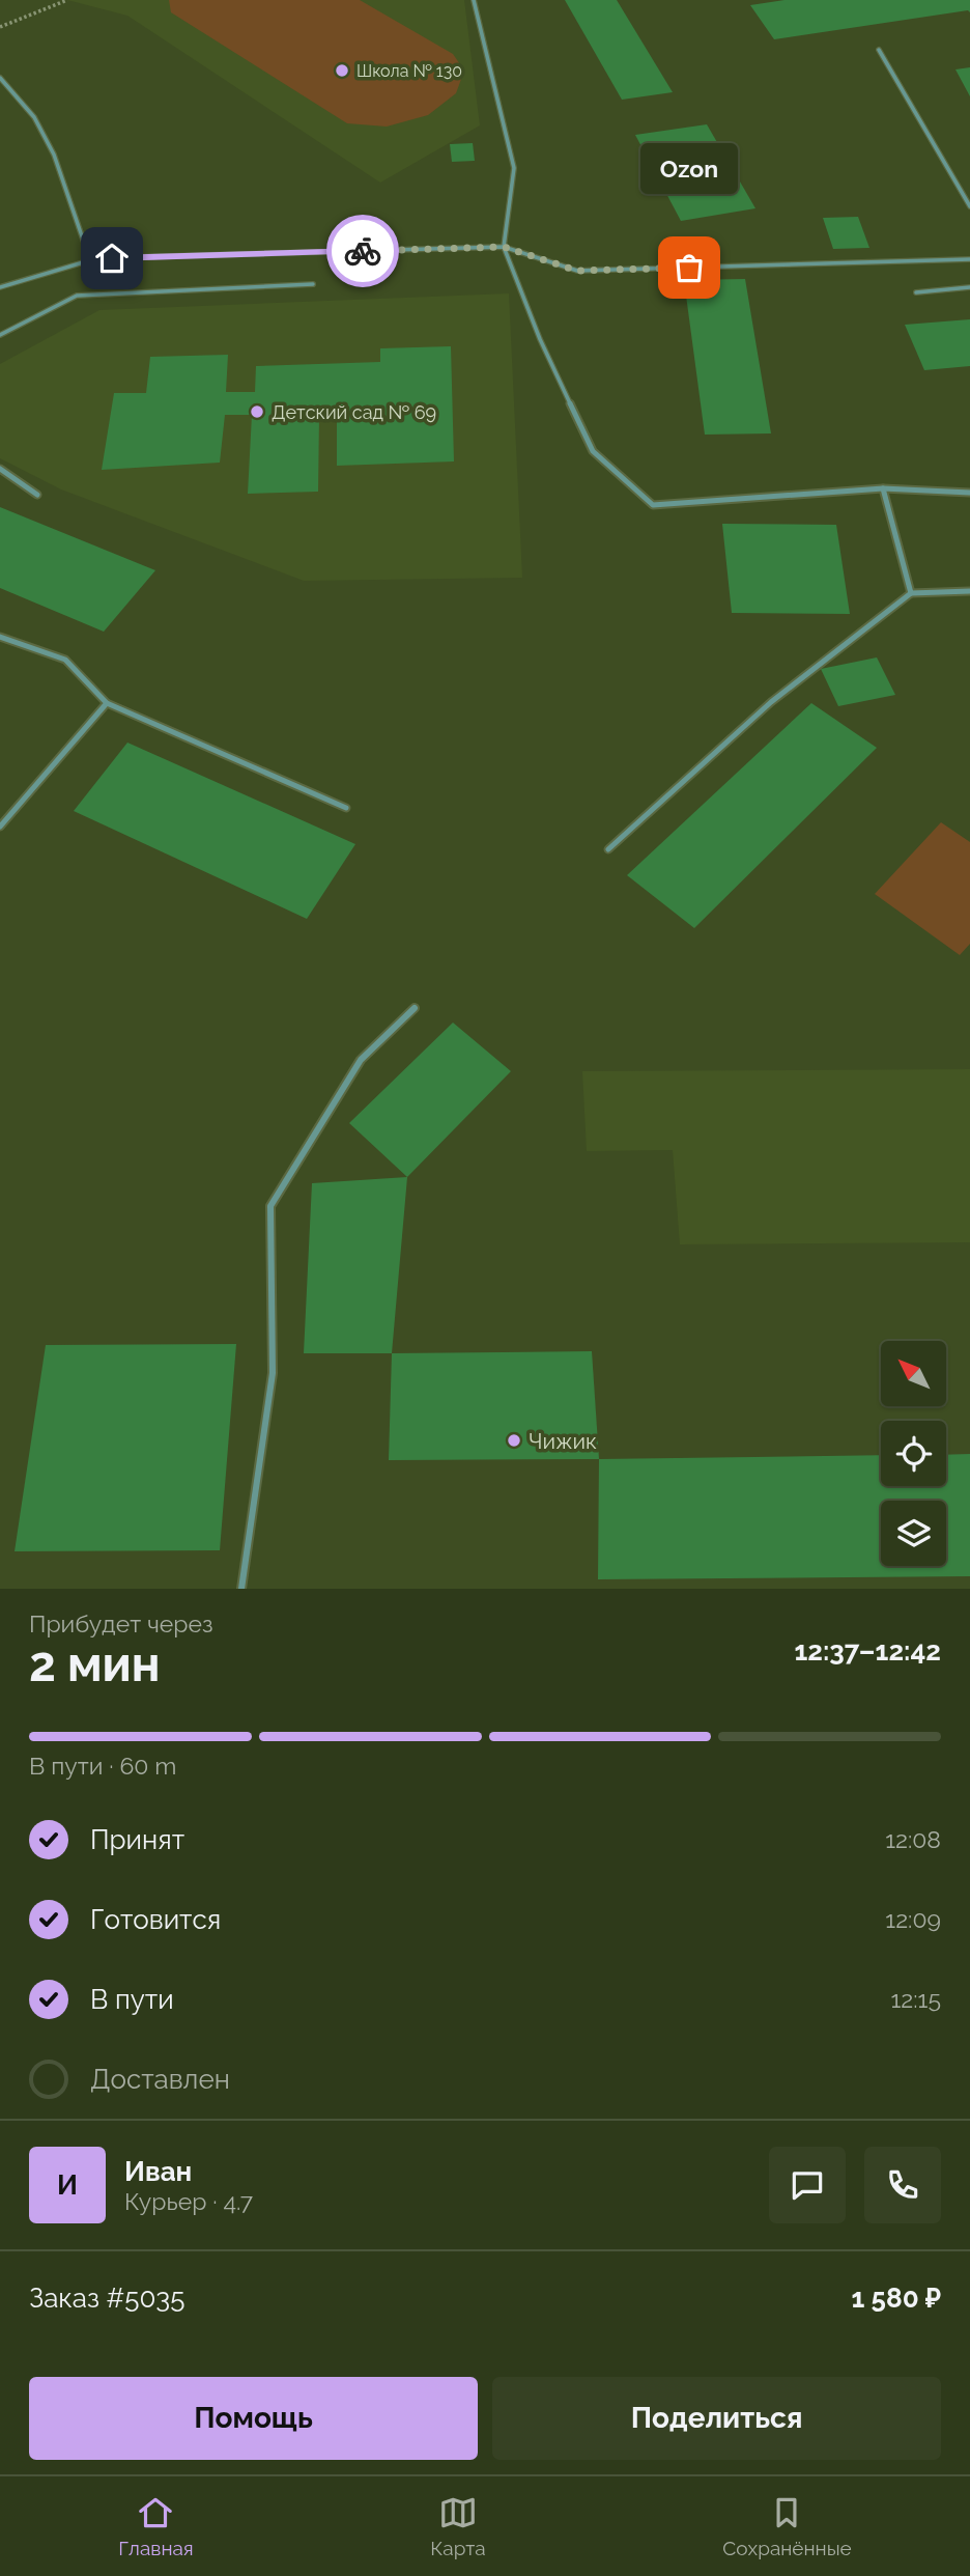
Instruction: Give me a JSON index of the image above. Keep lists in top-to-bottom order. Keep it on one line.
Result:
{"places":["Школа № 130","Ozon","Детский сад № 69","Чижик"],"north":"top left","page":{"bubble":"Ozon","heading":["2 мин","Прибудет через","12:37–12:42"],"panel":["Иван","Курьер · 4.7","Заказ #5035","1 580 ₽"],"bar":"В пути · 60 m","list":[["Принят","12:08"],["Готовится","12:09"],["В пути","12:15"],"Доставлен"],"round":"И","buttons":["Помощь","Поделиться"],"tabs":["Главная","Карта","Сохранённые"]}}
